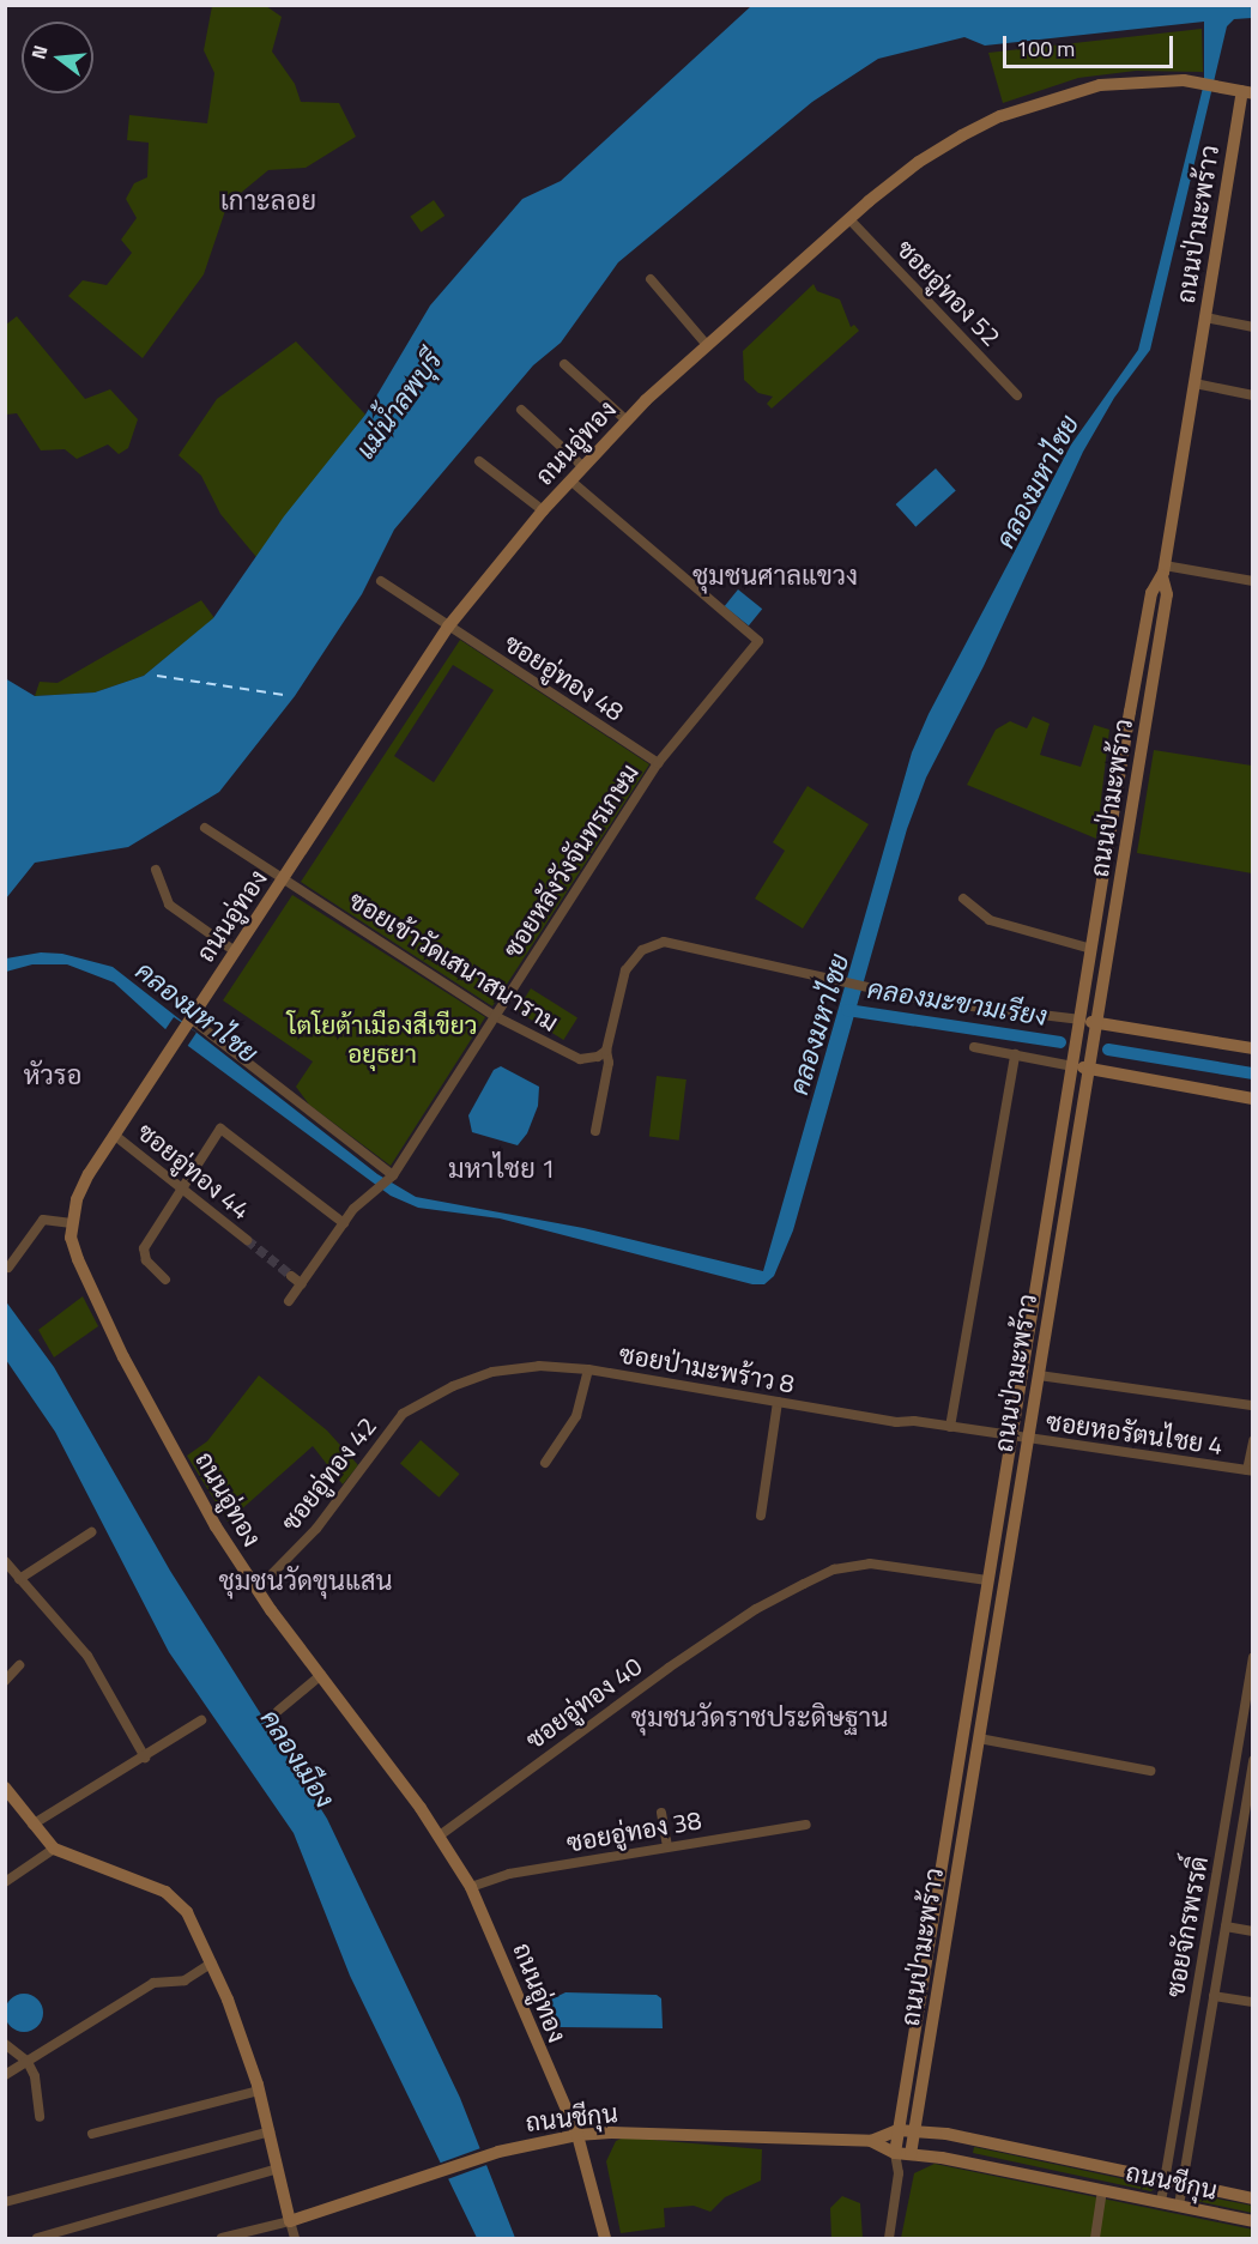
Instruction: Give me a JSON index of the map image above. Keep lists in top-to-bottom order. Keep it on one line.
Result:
{"streets":{"main road":["ถนนป่ามะพร้าว","ถนนอู่ทอง","ถนนชีกุน"],"street":["ซอยอู่ทอง 52","ซอยอู่ทอง 48","ซอยหลังวังจันทรเกษม","ซอยเข้าวัดเสนาสนาราม","ซอยอู่ทอง 44","ซอยป่ามะพร้าว 8","ซอยหอรัตนไชย 4","ซอยอู่ทอง 42","ซอยอู่ทอง 40","ซอยอู่ทอง 38","ซอยจักรพรรดิ์"]},"crossings":[["ถนนป่ามะพร้าว","ถนนอู่ทอง"],["ถนนป่ามะพร้าว","ซอยป่ามะพร้าว 8"],["ถนนป่ามะพร้าว","ซอยหอรัตนไชย 4"],["ถนนป่ามะพร้าว","ซอยอู่ทอง 40"],["ถนนป่ามะพร้าว","ถนนชีกุน"],["ซอยอู่ทอง 52","ถนนอู่ทอง"],["ถนนอู่ทอง","ซอยอู่ทอง 48"],["ถนนอู่ทอง","ซอยหลังวังจันทรเกษม"],["ถนนอู่ทอง","ซอยเข้าวัดเสนาสนาราม"],["ถนนอู่ทอง","ซอยอู่ทอง 44"],["ถนนอู่ทอง","ซอยอู่ทอง 42"],["ถนนอู่ทอง","ซอยอู่ทอง 40"],["ถนนอู่ทอง","ซอยอู่ทอง 38"],["ถนนอู่ทอง","ถนนชีกุน"],["ซอยอู่ทอง 48","ซอยหลังวังจันทรเกษม"],["ซอยหลังวังจันทรเกษม","ซอยเข้าวัดเสนาสนาราม"],["ซอยป่ามะพร้าว 8","ซอยหอรัตนไชย 4"],["ซอยป่ามะพร้าว 8","ซอยอู่ทอง 42"],["ซอยจักรพรรดิ์","ถนนชีกุน"]],"districts":["เกาะลอย","ชุมชนศาลแขวง","หัวรอ","มหาไชย 1","ชุมชนวัดขุนแสน","ชุมชนวัดราชประดิษฐาน"],"water":["แม่น้ำลพบุรี","คลองมหาไชย","คลองมะขามเรียง","คลองเมือง"],"parks":["โตโยต้าเมืองสีเขียว อยุธยา"],"scale_bar":"100 m","north":"left"}
